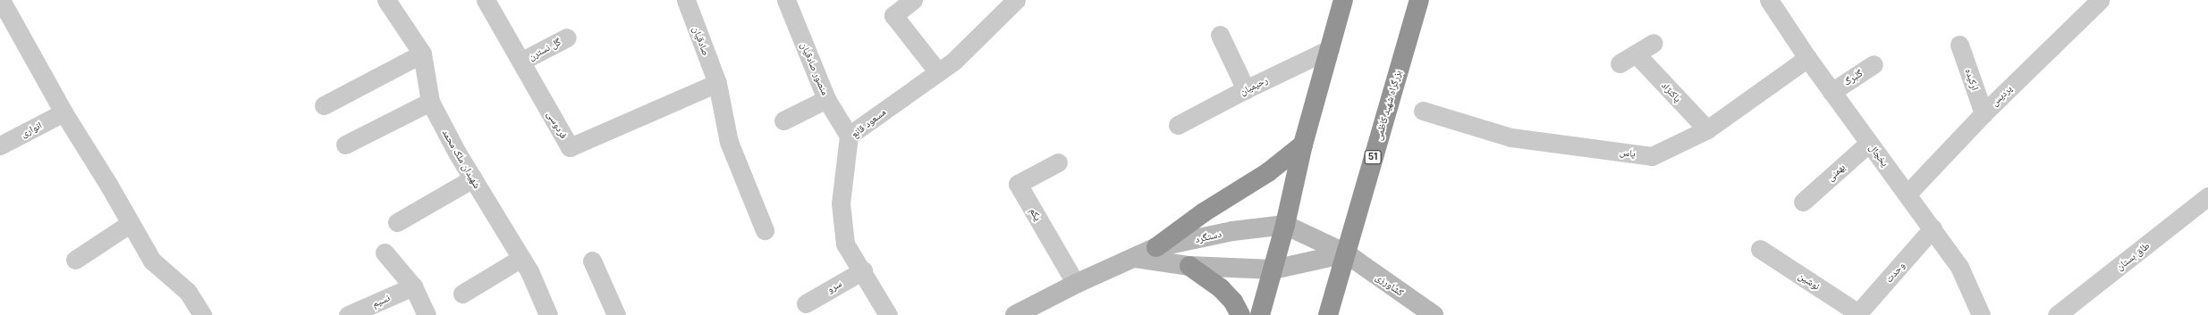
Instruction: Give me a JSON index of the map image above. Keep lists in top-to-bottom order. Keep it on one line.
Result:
{"streets":{"highway":["بزرگراه شهید کاظمی","51"],"street":["صادقیان","گل نسترن","منصور صادقیان","گلبرگ","ارکیده","رحیمیان","پاکنژاد","پردیس","مسعود قانع","فردوسی","انواری","یاس","یخچال","شهیدان ملک محمد","بهمنی","یکم","دستگرد","طاق بستان","وحدت","نوشین","کشاورزی","سرو","نسیم"]},"crossings":[["صادقیان","فردوسی"],["گل نسترن","فردوسی"],["منصور صادقیان","مسعود قانع"],["گلبرگ","یخچال"],["ارکیده","پردیس"],["پاکنژاد","یاس"],["پردیس","یخچال"],["بزرگراه شهید کاظمی","کشاورزی"],["مسعود قانع","سرو"],["یاس","یخچال"],["یخچال","بهمنی"],["یخچال","وحدت"],["یکم","دستگرد"],["دستگرد","کشاورزی"],["وحدت","نوشین"]]}
